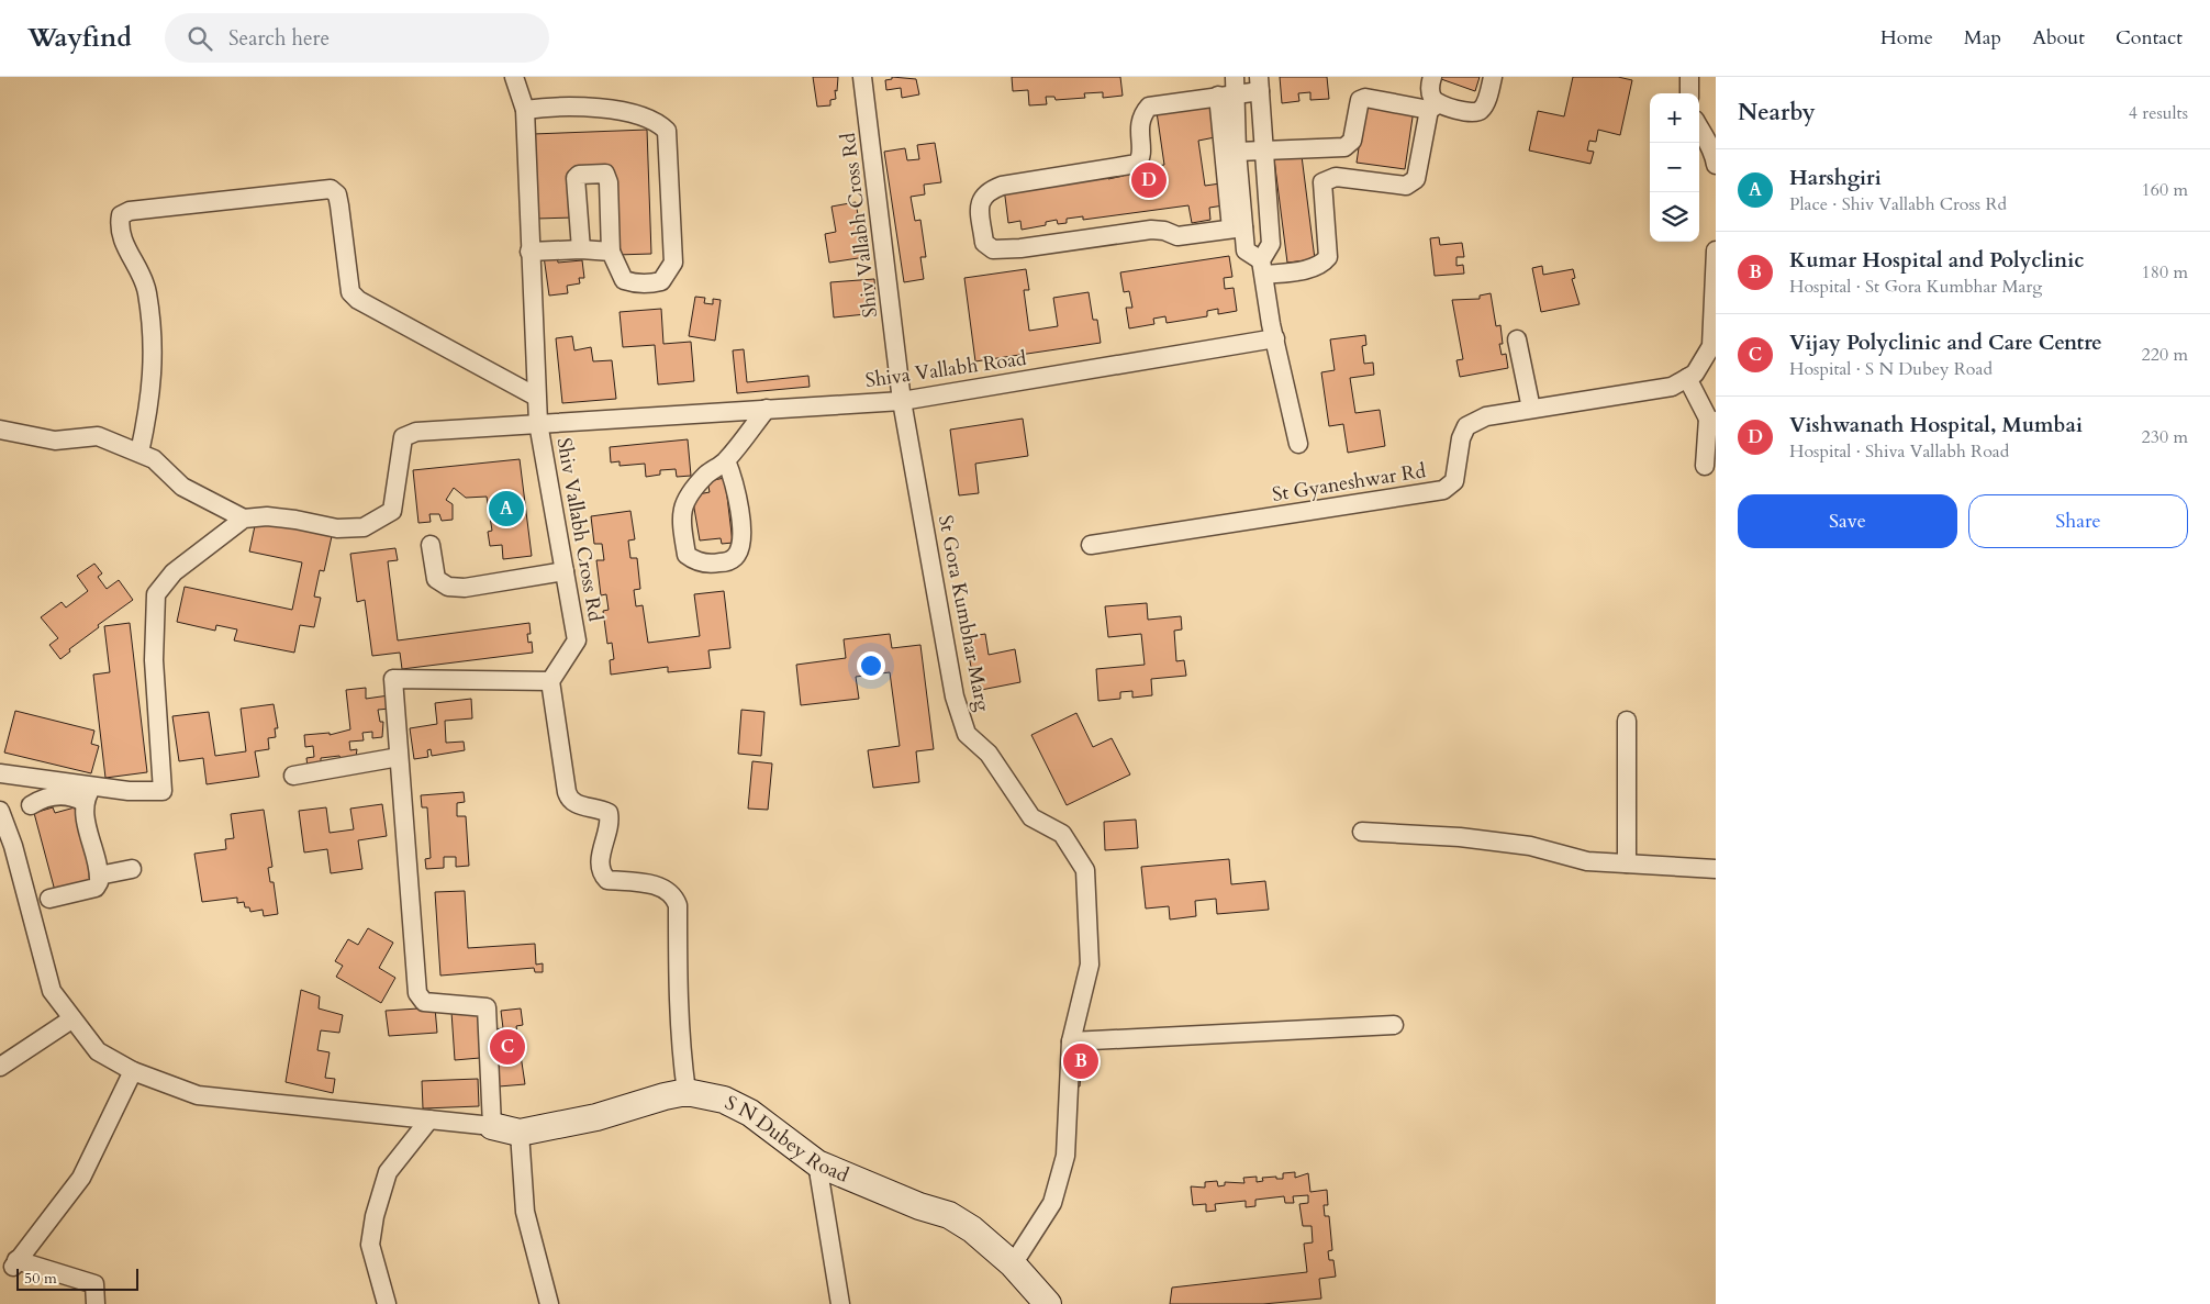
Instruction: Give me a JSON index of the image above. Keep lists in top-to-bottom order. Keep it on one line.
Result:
{"streets":{"street":["Shiv Vallabh Cross Rd","Shiva Vallabh Road","St Gyaneshwar Rd","St Gora Kumbhar Marg","S N Dubey Road"]},"crossings":[["Shiv Vallabh Cross Rd","Shiva Vallabh Road"],["Shiv Vallabh Cross Rd","St Gora Kumbhar Marg"],["Shiva Vallabh Road","St Gora Kumbhar Marg"],["St Gora Kumbhar Marg","S N Dubey Road"]],"scale_bar":"50 m","page":{"header":"Wayfind","search":"Search here","nav":["Home","Map","About","Contact"],"heading":["Nearby","4 results"],"map_buttons":["+","−"],"list":[{"mark":"A","name":"Harshgiri","note":"Place · Shiv Vallabh Cross Rd","value":"160 m"},{"mark":"B","name":"Kumar Hospital and Polyclinic","note":"Hospital · St Gora Kumbhar Marg","value":"180 m"},{"mark":"C","name":"Vijay Polyclinic and Care Centre","note":"Hospital · S N Dubey Road","value":"220 m"},{"mark":"D","name":"Vishwanath Hospital, Mumbai","note":"Hospital · Shiva Vallabh Road","value":"230 m"}],"pins":["D","A","C","B"],"buttons":["Save","Share"],"scale":"50 m"}}
